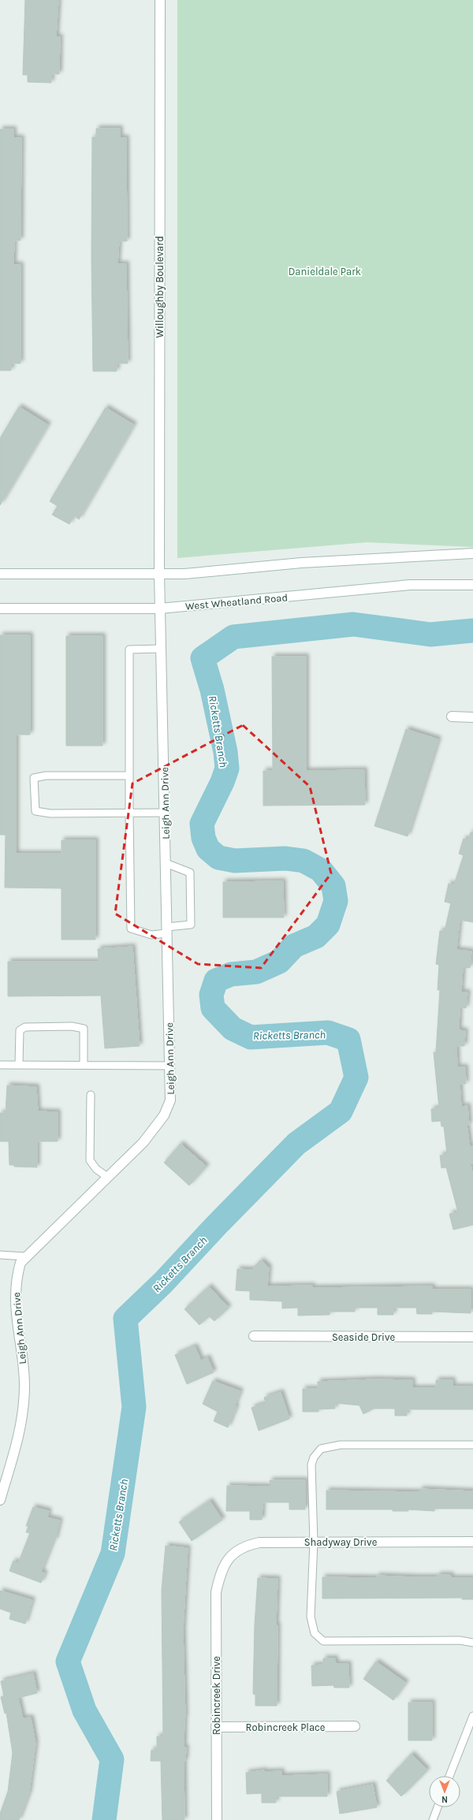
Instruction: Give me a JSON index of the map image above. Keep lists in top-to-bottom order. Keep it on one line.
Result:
{"streets":{"street":["Willoughby Boulevard","West Wheatland Road","Leigh Ann Drive","Seaside Drive","Shadyway Drive","Robincreek Drive","Robincreek Place"]},"crossings":[["Willoughby Boulevard","West Wheatland Road"],["Willoughby Boulevard","Leigh Ann Drive"],["West Wheatland Road","Leigh Ann Drive"],["Shadyway Drive","Robincreek Drive"],["Robincreek Drive","Robincreek Place"]],"water":["Ricketts Branch"],"parks":["Danieldale Park"],"north":"bottom"}
